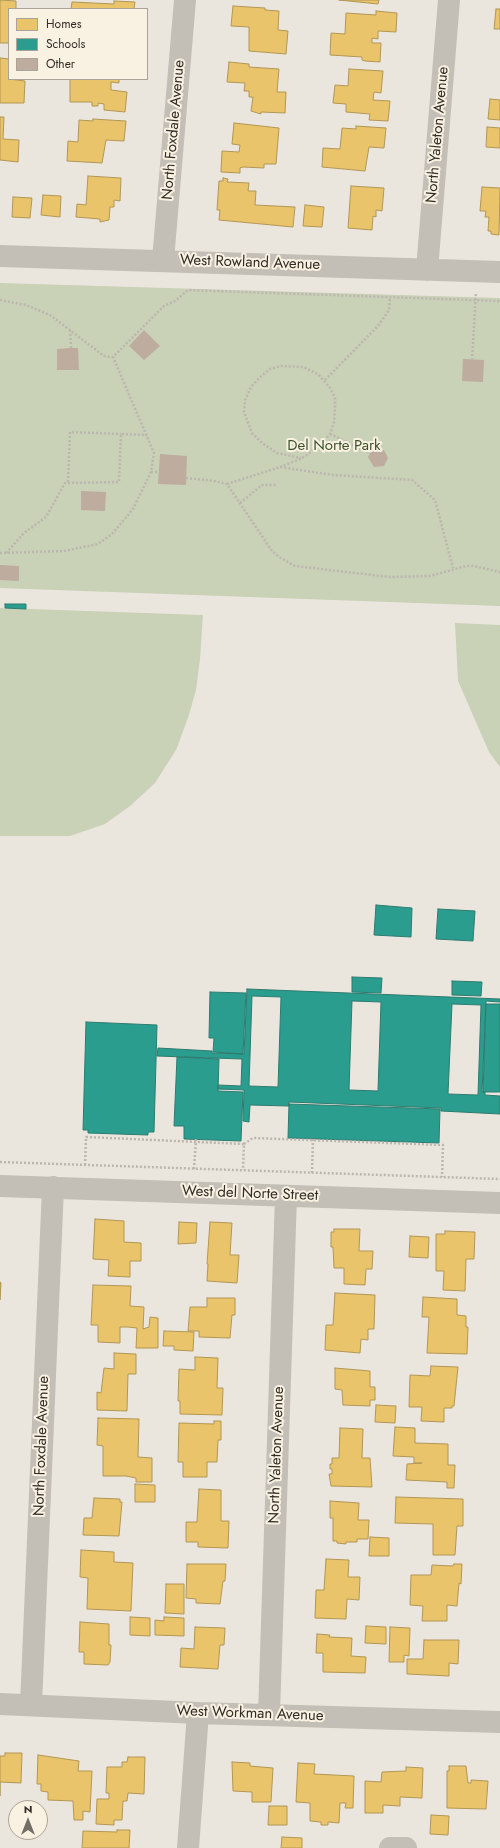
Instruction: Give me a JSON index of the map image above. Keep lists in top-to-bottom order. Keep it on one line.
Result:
{"streets":{"street":["North Foxdale Avenue","North Yaleton Avenue","West Rowland Avenue","West del Norte Street","West Workman Avenue"]},"crossings":[["North Foxdale Avenue","West Rowland Avenue"],["North Foxdale Avenue","West del Norte Street"],["North Foxdale Avenue","West Workman Avenue"],["North Yaleton Avenue","West Rowland Avenue"],["North Yaleton Avenue","West del Norte Street"],["North Yaleton Avenue","West Workman Avenue"]],"parks":["Del Norte Park"],"legend":["Homes","Schools","Other"],"north":"top"}
